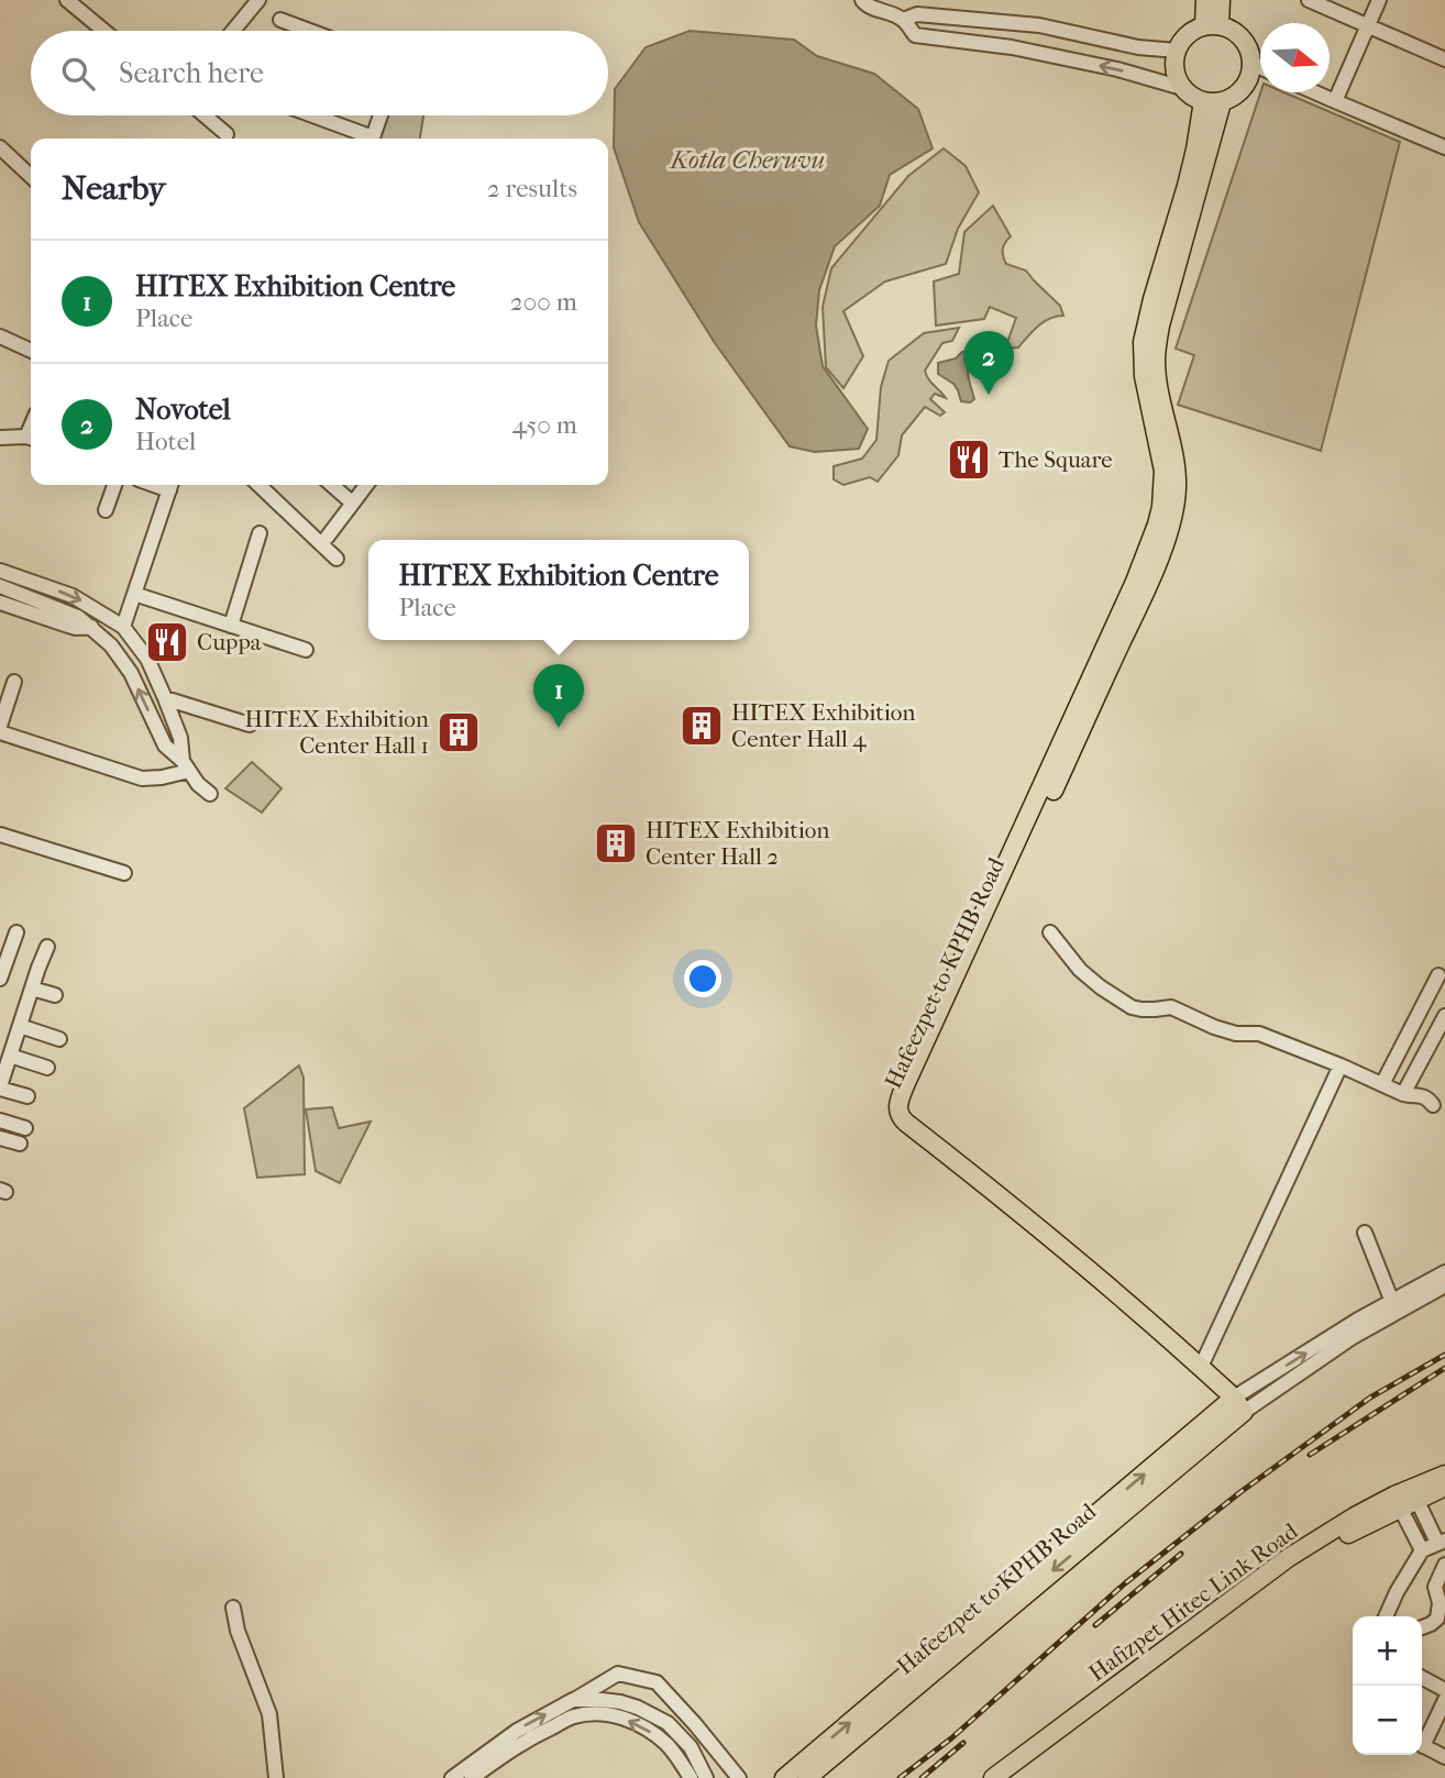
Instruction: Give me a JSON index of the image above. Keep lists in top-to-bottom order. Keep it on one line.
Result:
{"streets":{"main road":["Hafeezpet to KPHB Road","Hafizpet Hitec Link Road"]},"water":["Kotla Cheruvu"],"places":{"restaurant":["The Square","Cuppa"],"building":["HITEX Exhibition Center Hall 4","HITEX Exhibition Center Hall 1","HITEX Exhibition Center Hall 2"]},"north":"right","page":{"search":"Search here","heading":["Nearby","2 results"],"list":[{"mark":"1","name":"HITEX Exhibition Centre","note":"Place","value":"200 m"},{"mark":"2","name":"Novotel","note":"Hotel","value":"450 m"}],"pins":["2","1"],"popup":["HITEX Exhibition Centre","Place"],"map_buttons":["+","−"]}}
